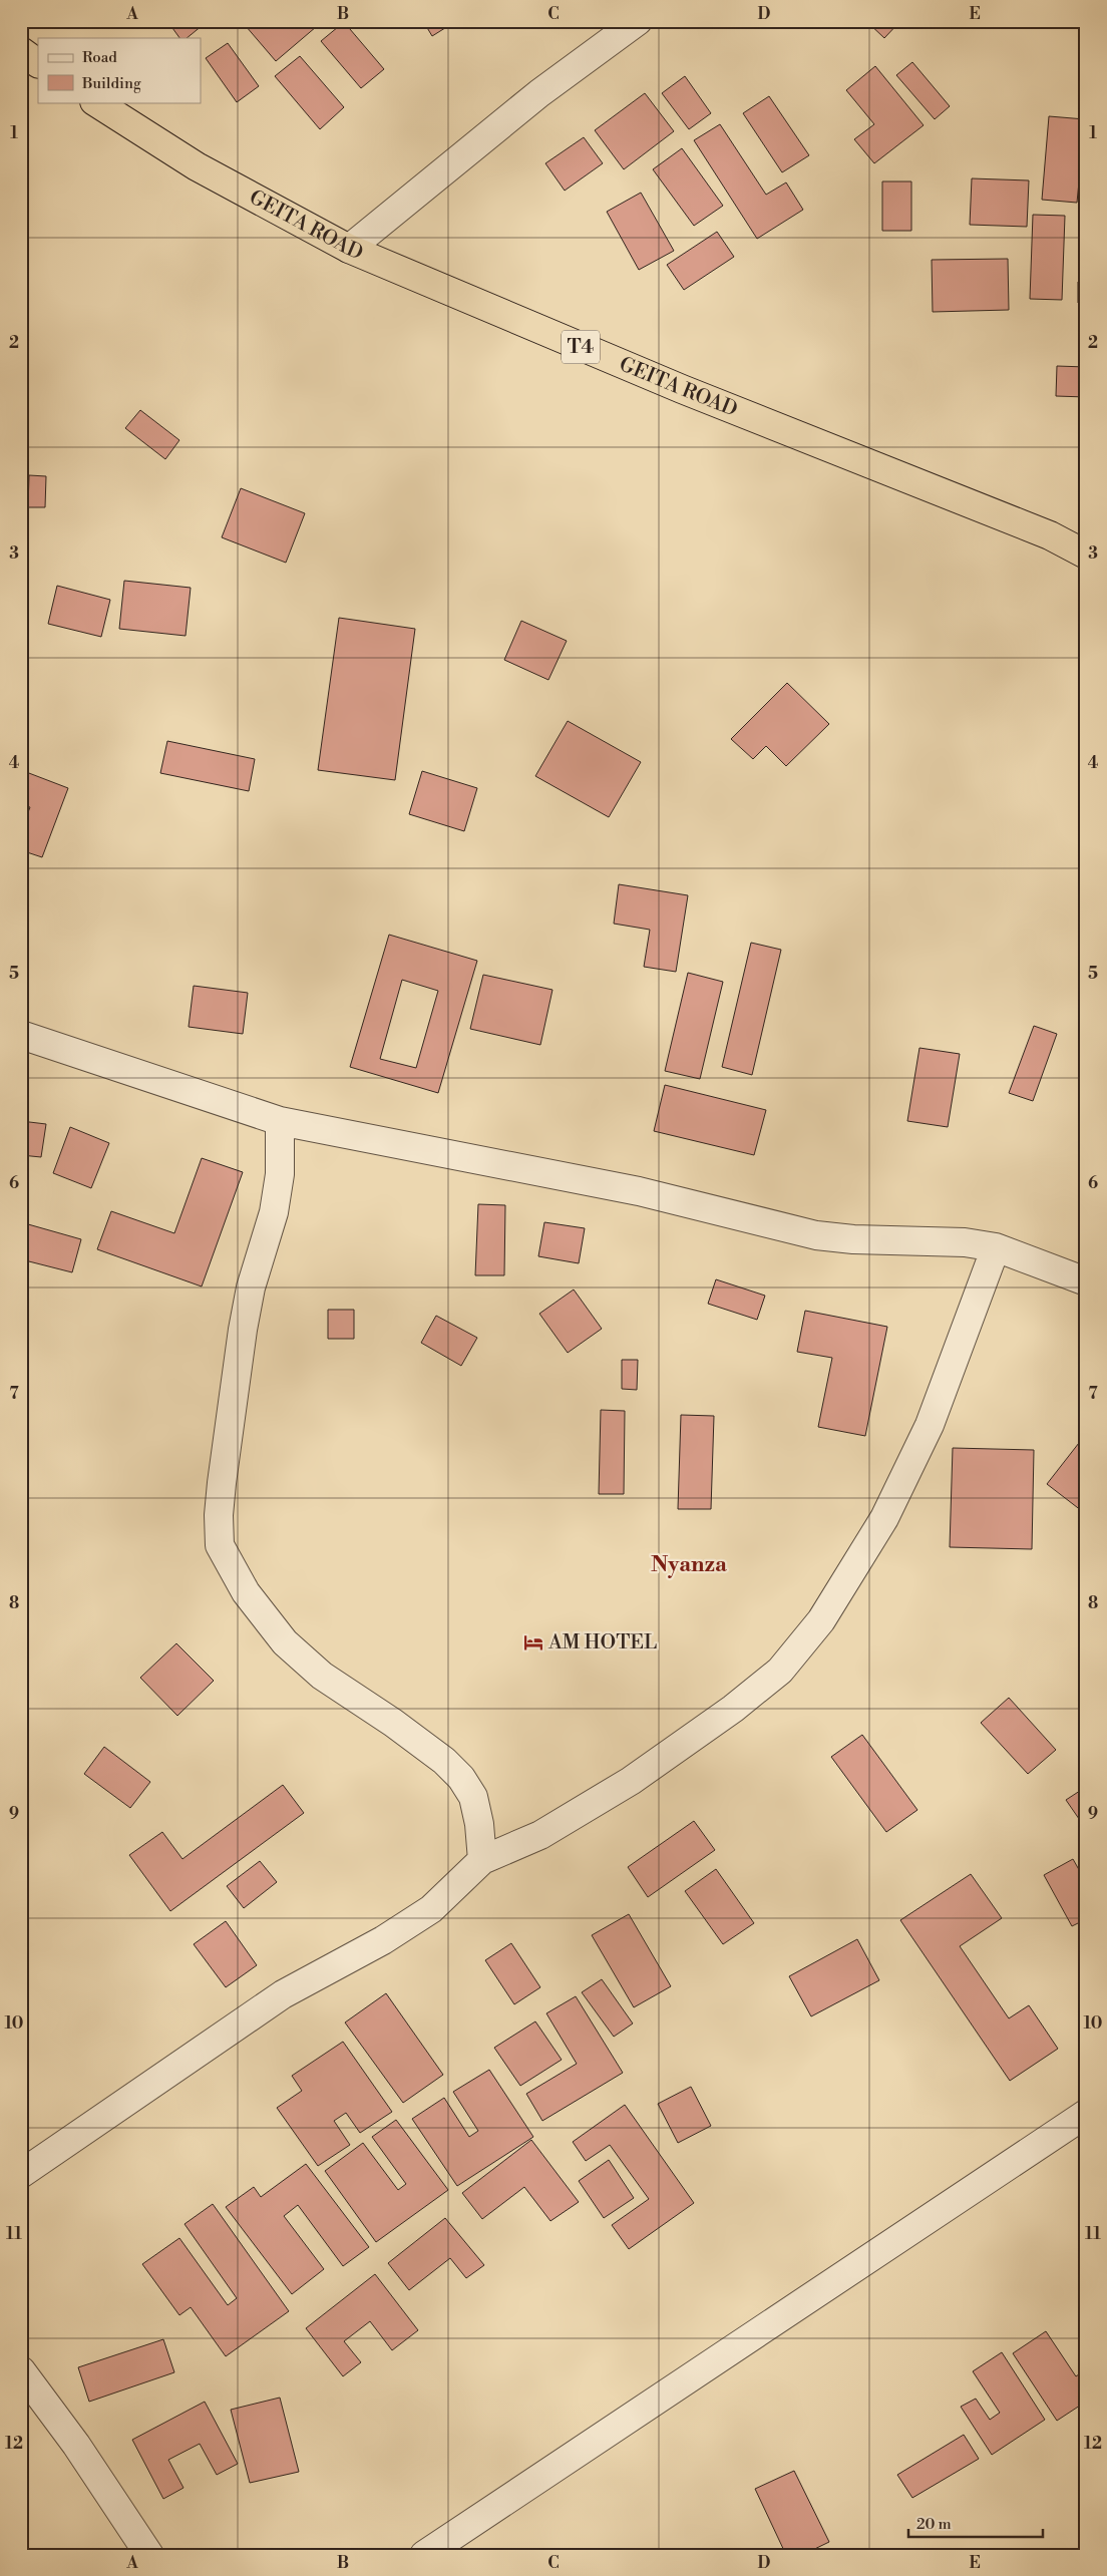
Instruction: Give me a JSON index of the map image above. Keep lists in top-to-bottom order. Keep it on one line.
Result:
{"streets":{"highway":["GEITA ROAD","T4"]},"districts":["Nyanza"],"places":{"hotel":["AM HOTEL"]},"legend":["Road","Building"],"scale_bar":"20 m","grid":{"columns":["A","B","C","D","E"],"rows":["1","2","3","4","5","6","7","8","9","10","11","12"]}}
